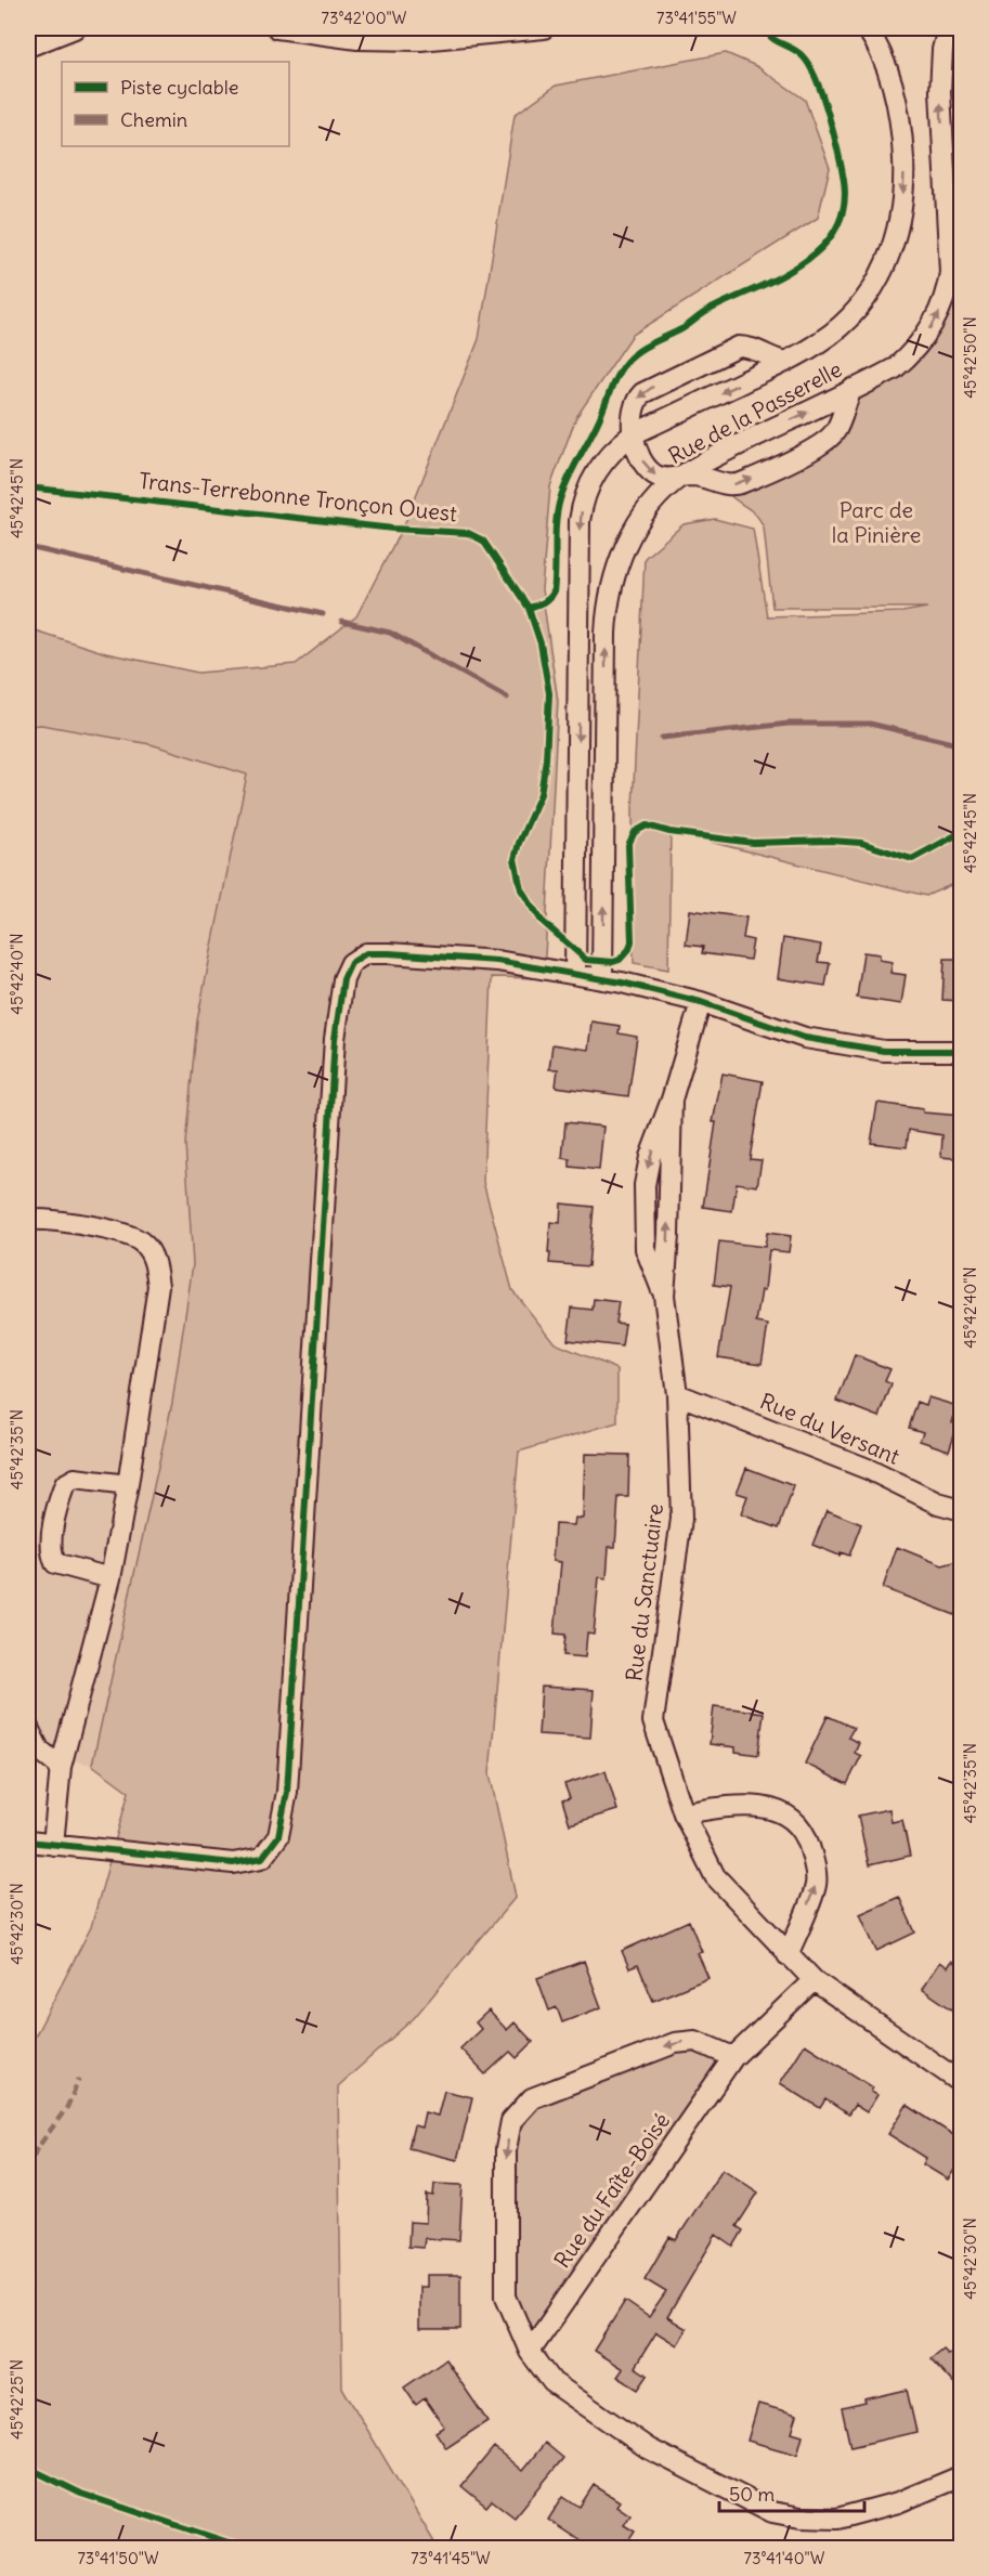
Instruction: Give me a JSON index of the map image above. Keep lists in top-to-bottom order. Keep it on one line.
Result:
{"streets":{"street":["Rue de la Passerelle","Rue du Versant","Rue du Sanctuaire","Rue du Faîte-Boisé"],"cycle path":["Trans-Terrebonne Tronçon Ouest"]},"crossings":[["Rue du Versant","Rue du Sanctuaire"],["Rue du Sanctuaire","Rue du Faîte-Boisé"]],"parks":["Parc de la Pinière"],"legend":["Piste cyclable","Chemin"],"scale_bar":"50 m","coordinates":["73°42'00\"W","73°41'55\"W","45°42'50\"N","45°42'45\"N","45°42'40\"N","45°42'35\"N","45°42'30\"N","45°42'25\"N","73°41'50\"W","73°41'45\"W","73°41'40\"W"]}
